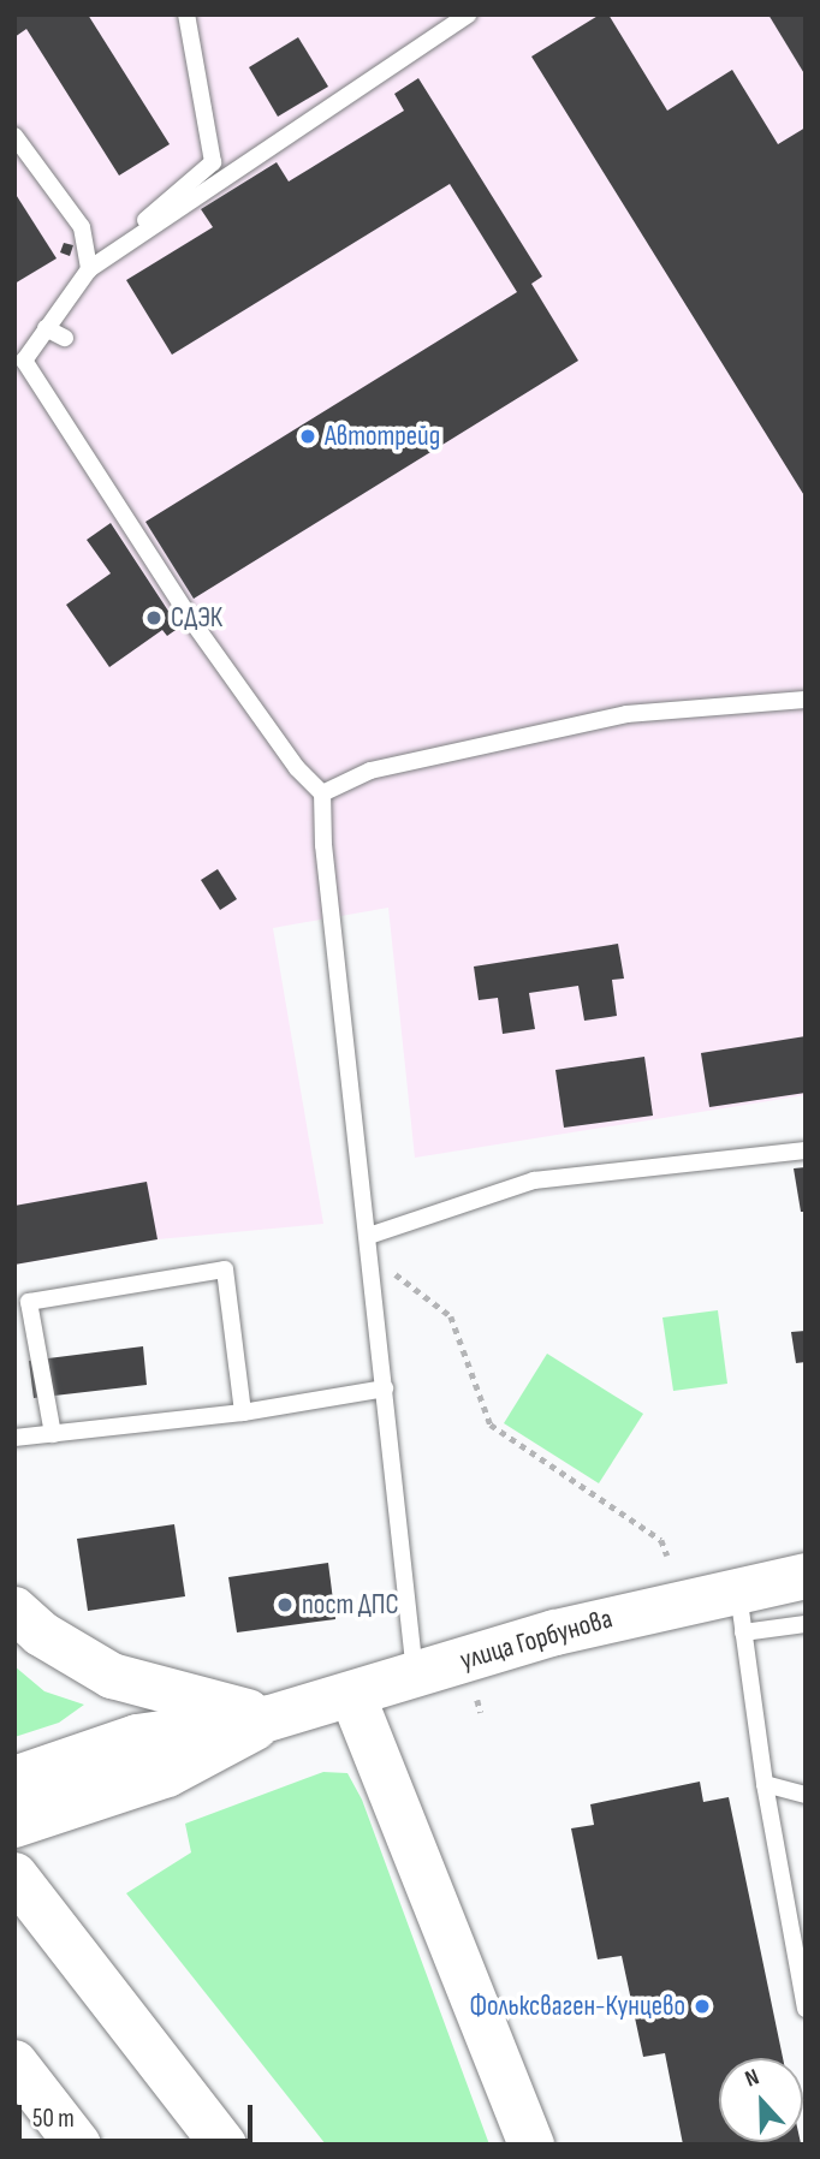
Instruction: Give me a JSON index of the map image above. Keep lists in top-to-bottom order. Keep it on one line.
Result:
{"streets":{"main road":["улица Горбунова"]},"places":["Автотрейд","СДЭК","пост ДПС","Фольксваген-Кунцево"],"scale_bar":"50 m","north":"top"}
